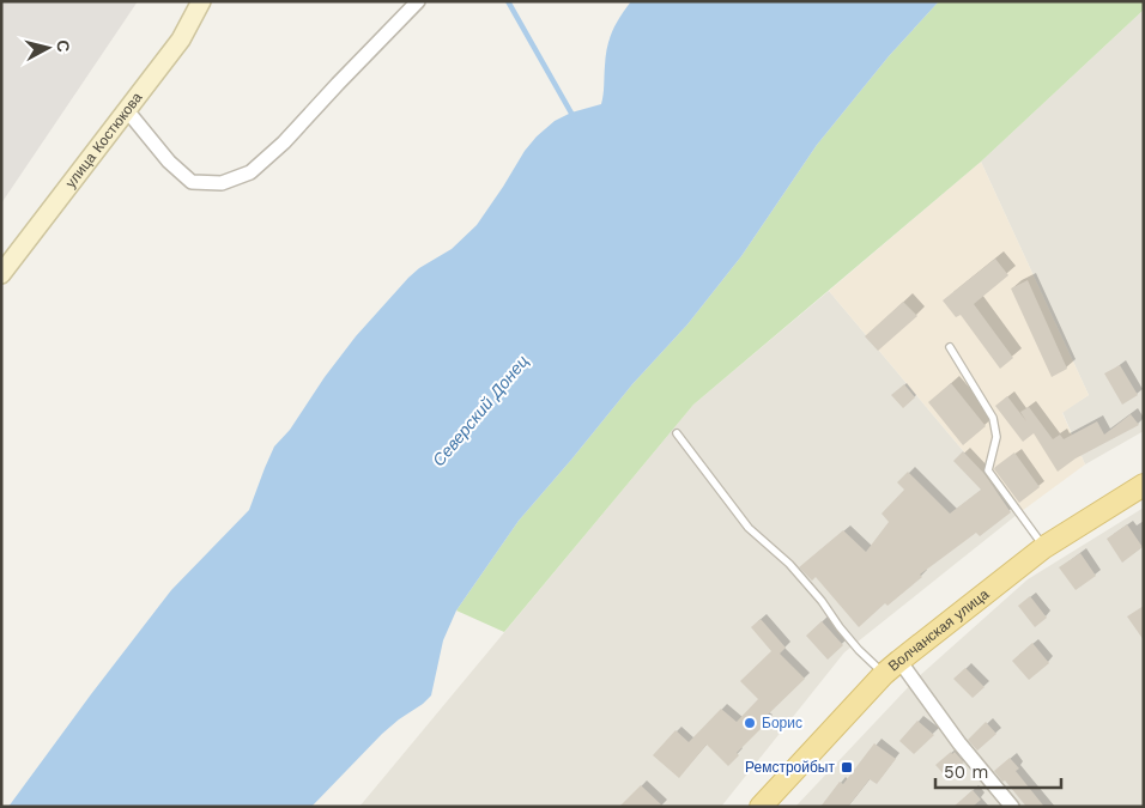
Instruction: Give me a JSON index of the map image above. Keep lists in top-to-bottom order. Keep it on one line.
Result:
{"streets":{"main road":["улица Костюкова","Волчанская улица"]},"water":["Северский Донец"],"places":{"other":["Борис"],"transit":["Ремстройбыт"]},"scale_bar":"50 m","north":"right"}
